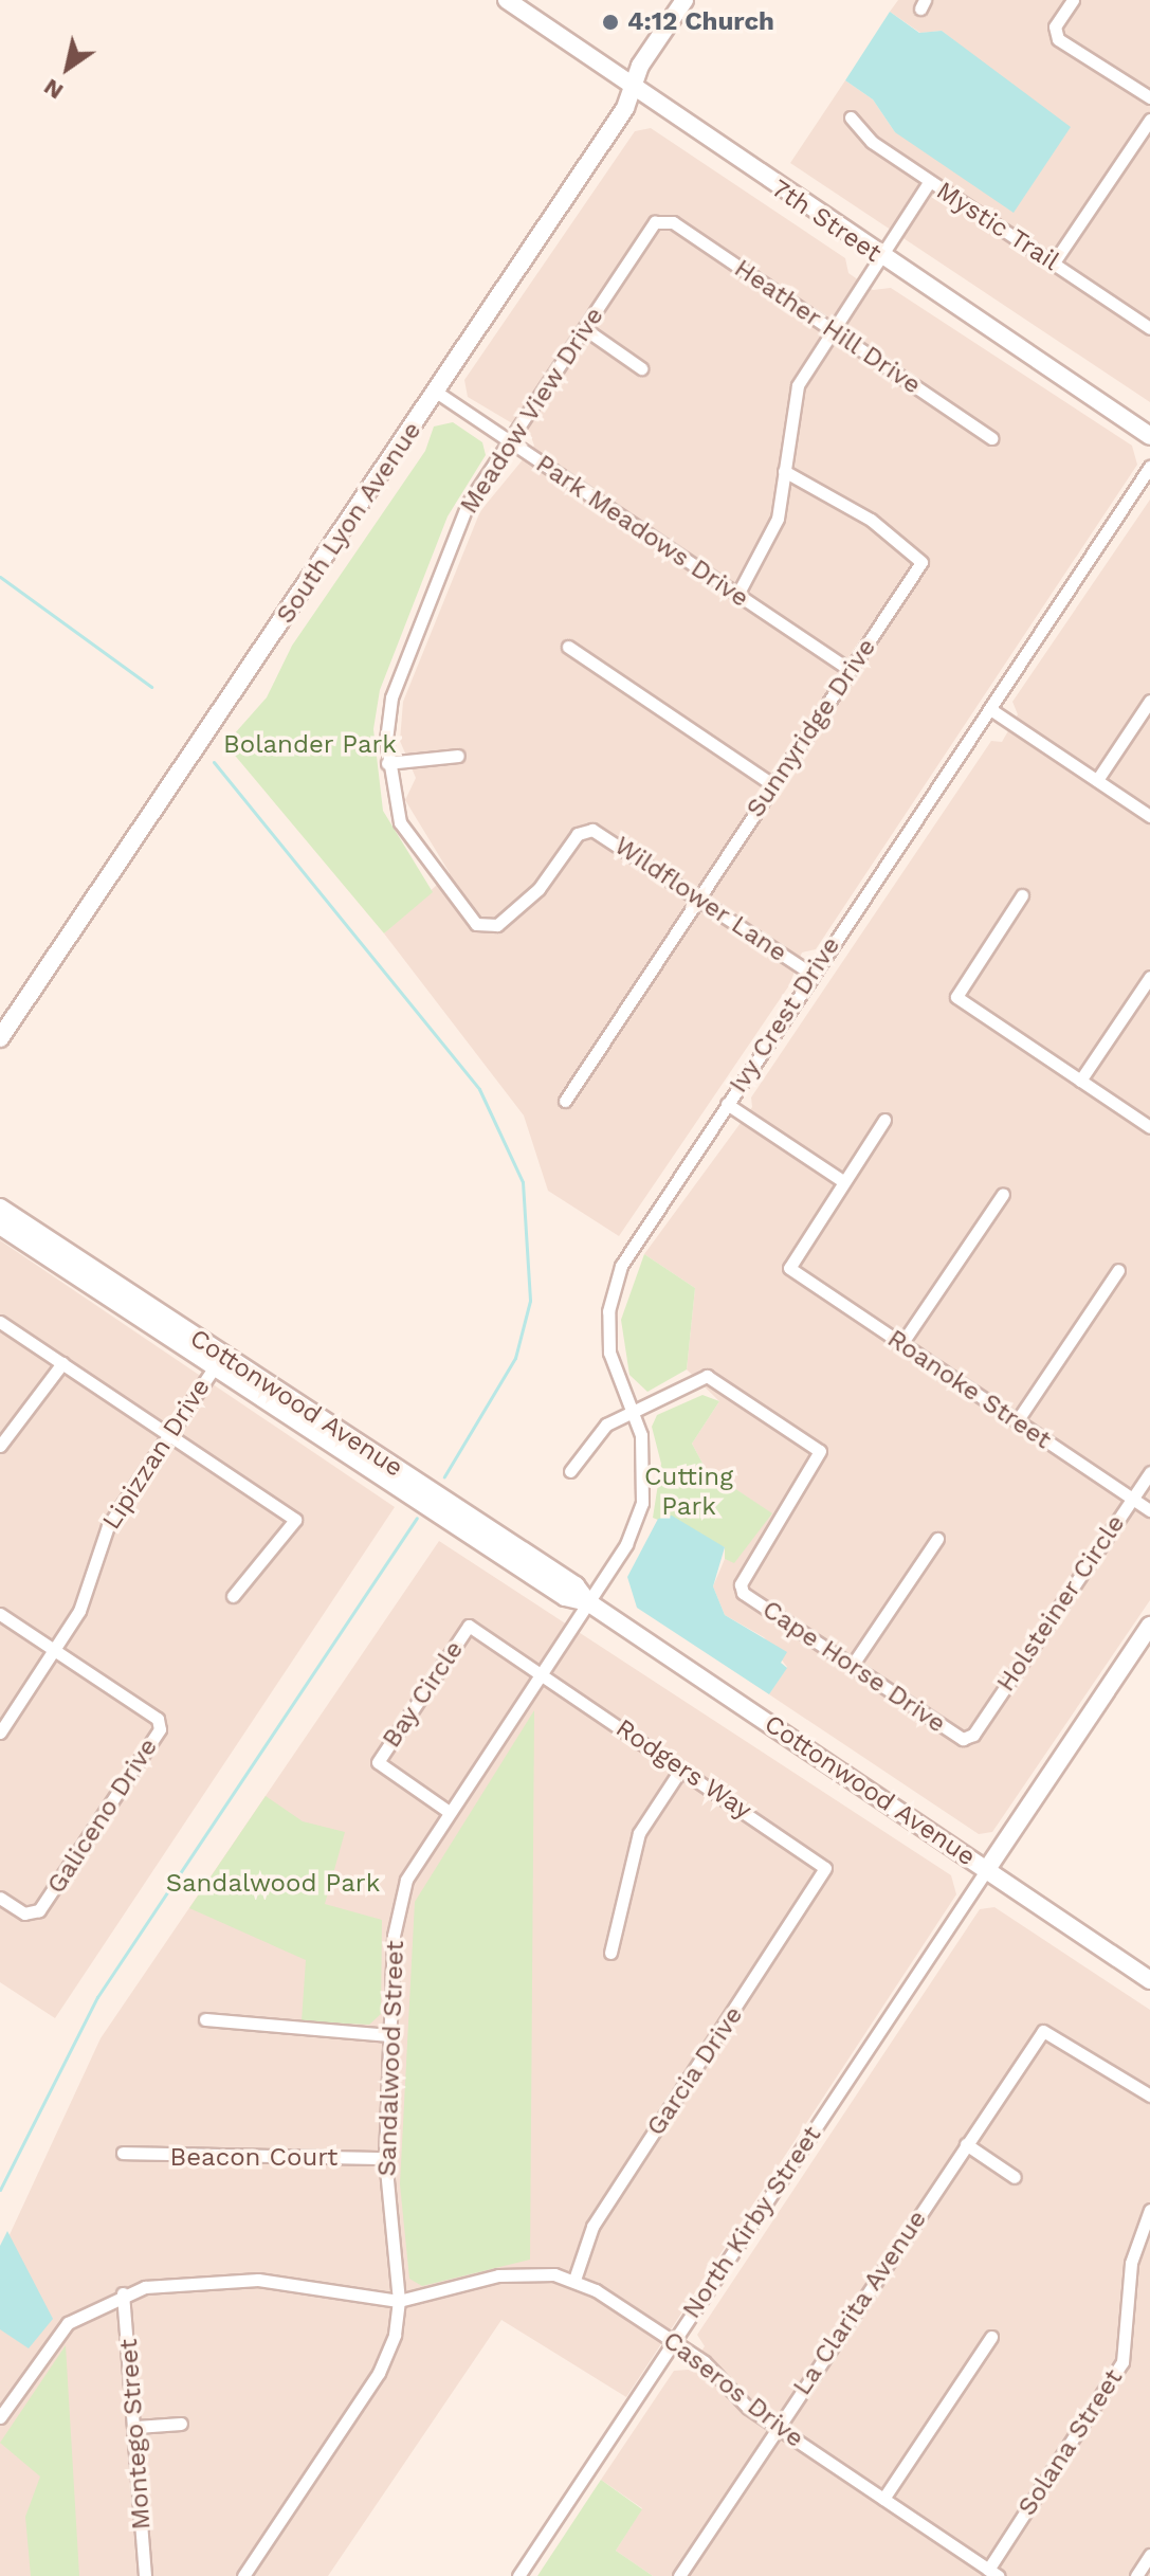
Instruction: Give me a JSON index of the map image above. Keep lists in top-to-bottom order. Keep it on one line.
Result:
{"streets":{"street":["7th Street","Mystic Trail","Heather Hill Drive","Meadow View Drive","South Lyon Avenue","Park Meadows Drive","Sunnyridge Drive","Wildflower Lane","Ivy Crest Drive","Roanoke Street","Cottonwood Avenue","Lipizzan Drive","Holsteiner Circle","Cape Horse Drive","Bay Circle","Rodgers Way","Galiceno Drive","Sandalwood Street","Garcia Drive","Beacon Court","North Kirby Street","La Clarita Avenue","Caseros Drive","Montego Street","Solana Street"]},"crossings":[["7th Street","South Lyon Avenue"],["Heather Hill Drive","Meadow View Drive"],["Meadow View Drive","Park Meadows Drive"],["Meadow View Drive","Wildflower Lane"],["South Lyon Avenue","Park Meadows Drive"],["Park Meadows Drive","Sunnyridge Drive"],["Sunnyridge Drive","Wildflower Lane"],["Wildflower Lane","Ivy Crest Drive"],["Ivy Crest Drive","Cottonwood Avenue"],["Ivy Crest Drive","Cape Horse Drive"],["Ivy Crest Drive","Sandalwood Street"],["Roanoke Street","Holsteiner Circle"],["Cottonwood Avenue","Lipizzan Drive"],["Cottonwood Avenue","Sandalwood Street"],["Cottonwood Avenue","North Kirby Street"],["Lipizzan Drive","Galiceno Drive"],["Holsteiner Circle","Cape Horse Drive"],["Bay Circle","Rodgers Way"],["Bay Circle","Sandalwood Street"],["Rodgers Way","Sandalwood Street"],["Rodgers Way","Garcia Drive"],["Sandalwood Street","Beacon Court"],["Sandalwood Street","Caseros Drive"],["Garcia Drive","Caseros Drive"],["North Kirby Street","Caseros Drive"],["La Clarita Avenue","Caseros Drive"],["Caseros Drive","Montego Street"],["Caseros Drive","Solana Street"]],"parks":["Bolander Park","Cutting Park","Sandalwood Park"],"places":["4:12 Church"],"north":"bottom left"}
